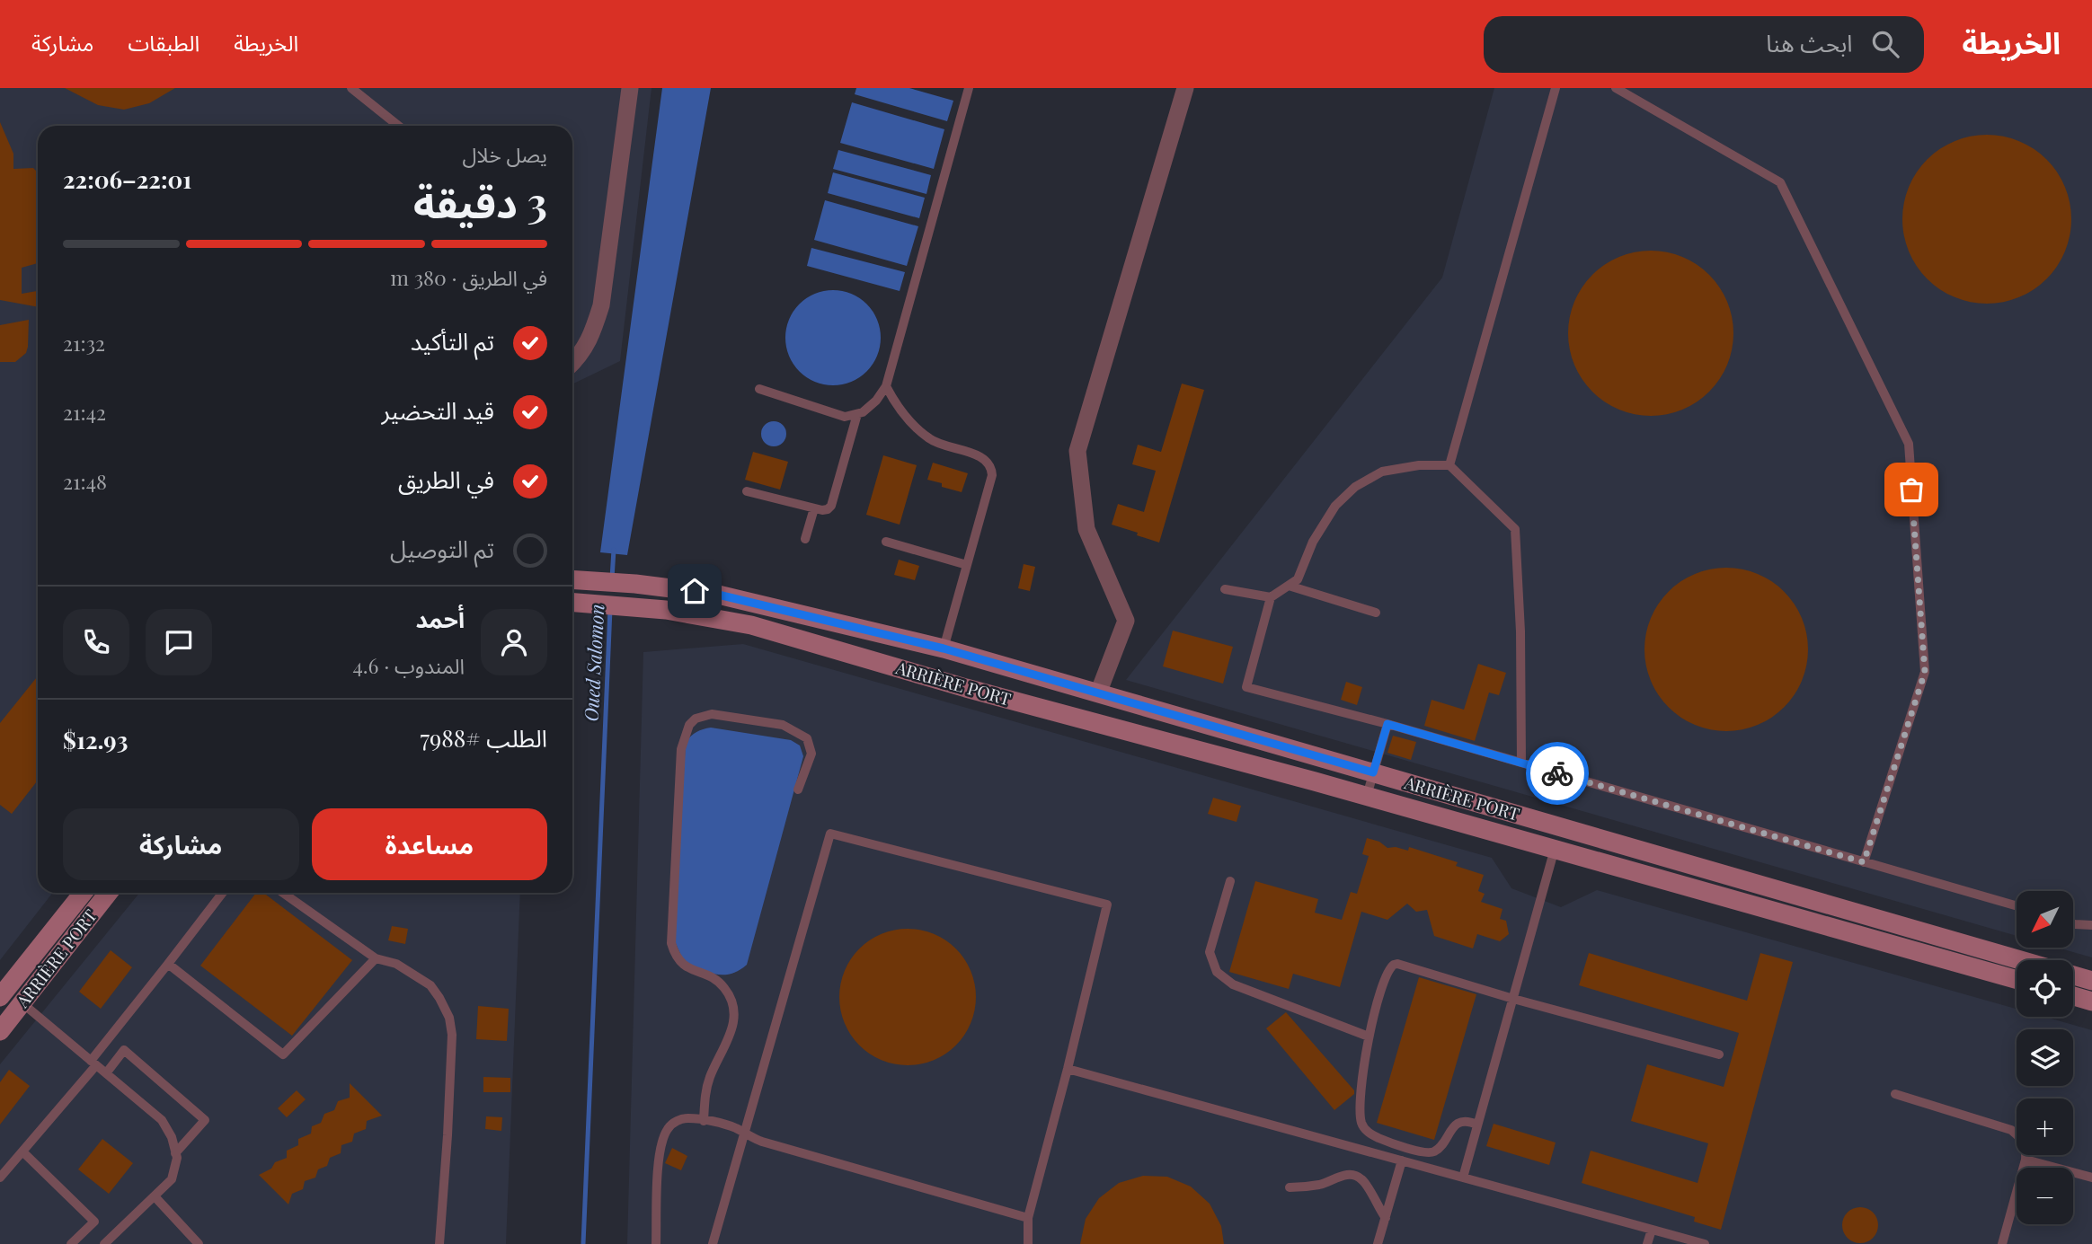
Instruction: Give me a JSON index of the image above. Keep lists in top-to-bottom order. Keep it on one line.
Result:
{"streets":{"street":["ARRIÈRE PORT"]},"water":["Oued Salomon"],"north":"bottom left","page":{"header":"الخريطة","search":"ابحث هنا","nav":["الخريطة","الطبقات","مشاركة"],"heading":["3 دقيقة","يصل خلال","22:01–22:06"],"panel":["أحمد","المندوب · 4.6","الطلب #7988","$12.93"],"bar":"في الطريق · 380 m","list":[["تم التأكيد","21:32"],["قيد التحضير","21:42"],["في الطريق","21:48"],"تم التوصيل"],"buttons":["مساعدة","مشاركة"],"map_buttons":["+","−"]}}
